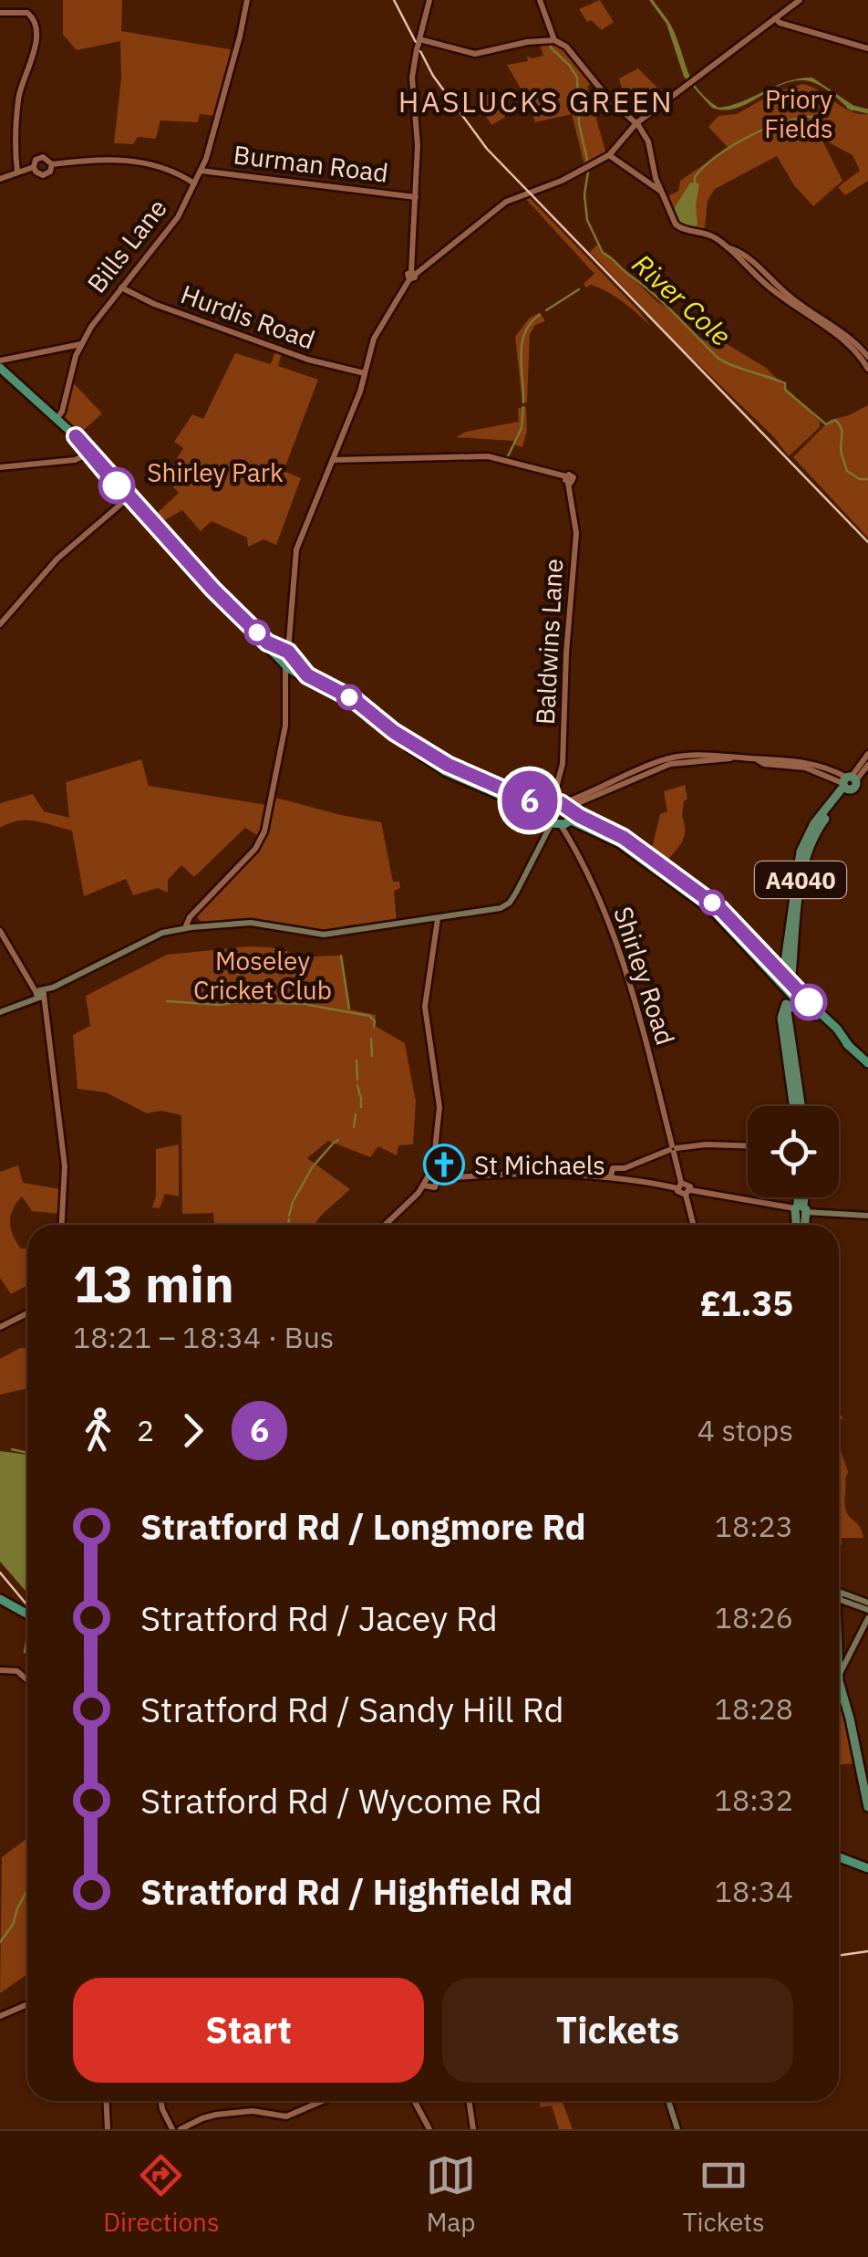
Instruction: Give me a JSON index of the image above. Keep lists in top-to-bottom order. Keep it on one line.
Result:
{"streets":{"main road":["A4040"],"street":["Burman Road","Bills Lane","Hurdis Road","Baldwins Lane","Shirley Road"]},"crossings":[["Burman Road","Bills Lane"],["Bills Lane","Hurdis Road"]],"districts":["HASLUCKS GREEN"],"water":["River Cole"],"parks":["Priory Fields","Shirley Park","Moseley Cricket Club"],"places":{"church":["St Michaels"]},"lines":["bus line 6"],"page":{"on_map":"6","heading":["13 min","18:21 – 18:34 · Bus","£1.35"],"legs":["2","6","4 stops"],"list":[{"name":"Stratford Rd / Longmore Rd","value":"18:23"},{"name":"Stratford Rd / Jacey Rd","value":"18:26"},{"name":"Stratford Rd / Sandy Hill Rd","value":"18:28"},{"name":"Stratford Rd / Wycome Rd","value":"18:32"},{"name":"Stratford Rd / Highfield Rd","value":"18:34"}],"buttons":["Start","Tickets"],"tabs":["Directions","Map","Tickets"]}}
